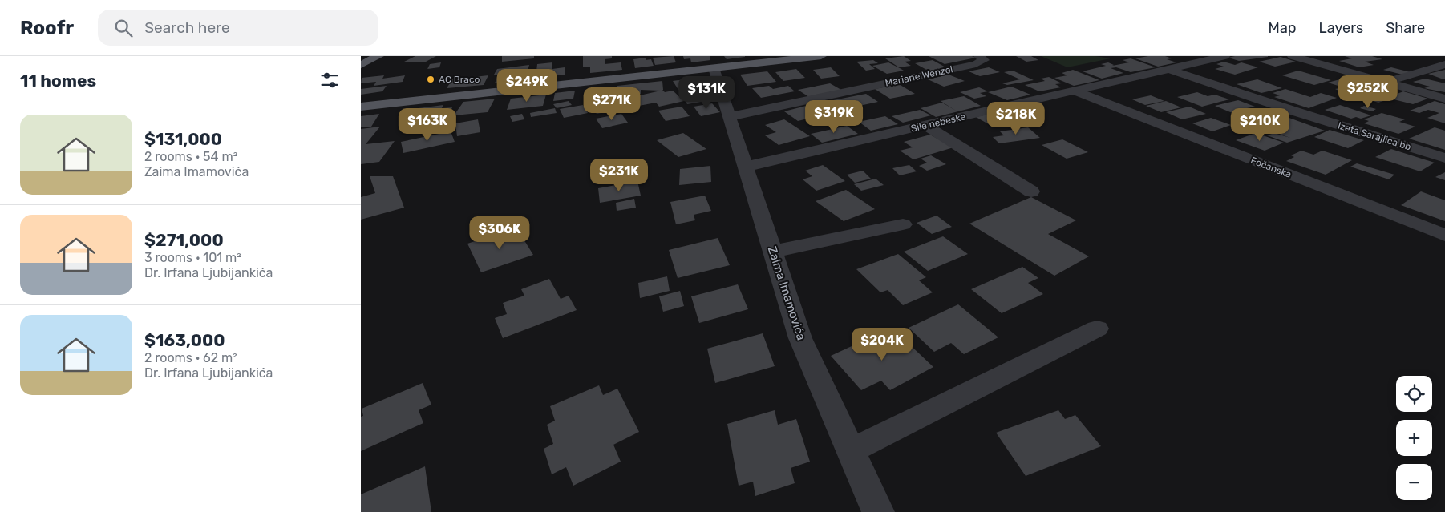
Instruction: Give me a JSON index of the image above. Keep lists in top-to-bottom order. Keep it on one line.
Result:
{"streets":{"street":["Mariane Wenzel","Sile nebeske","Izeta Sarajlica bb","Fočanska","Zaima Imamovića"]},"crossings":[["Mariane Wenzel","Zaima Imamovića"],["Sile nebeske","Izeta Sarajlica bb"],["Sile nebeske","Fočanska"],["Sile nebeske","Zaima Imamovića"]],"places":["AC Braco"],"page":{"header":"Roofr","search":"Search here","nav":["Map","Layers","Share"],"heading":"11 homes","price":["$249K","$252K","$131K","$271K","$319K","$218K","$163K","$210K","$231K","$306K","$204K"],"list":[{"name":"$131,000","note":"2 rooms · 54 m² · Zaima Imamovića"},{"name":"$271,000","note":"3 rooms · 101 m² · Dr. Irfana Ljubijankića"},{"name":"$163,000","note":"2 rooms · 62 m² · Dr. Irfana Ljubijankića"}],"map_buttons":["+","−"]}}
